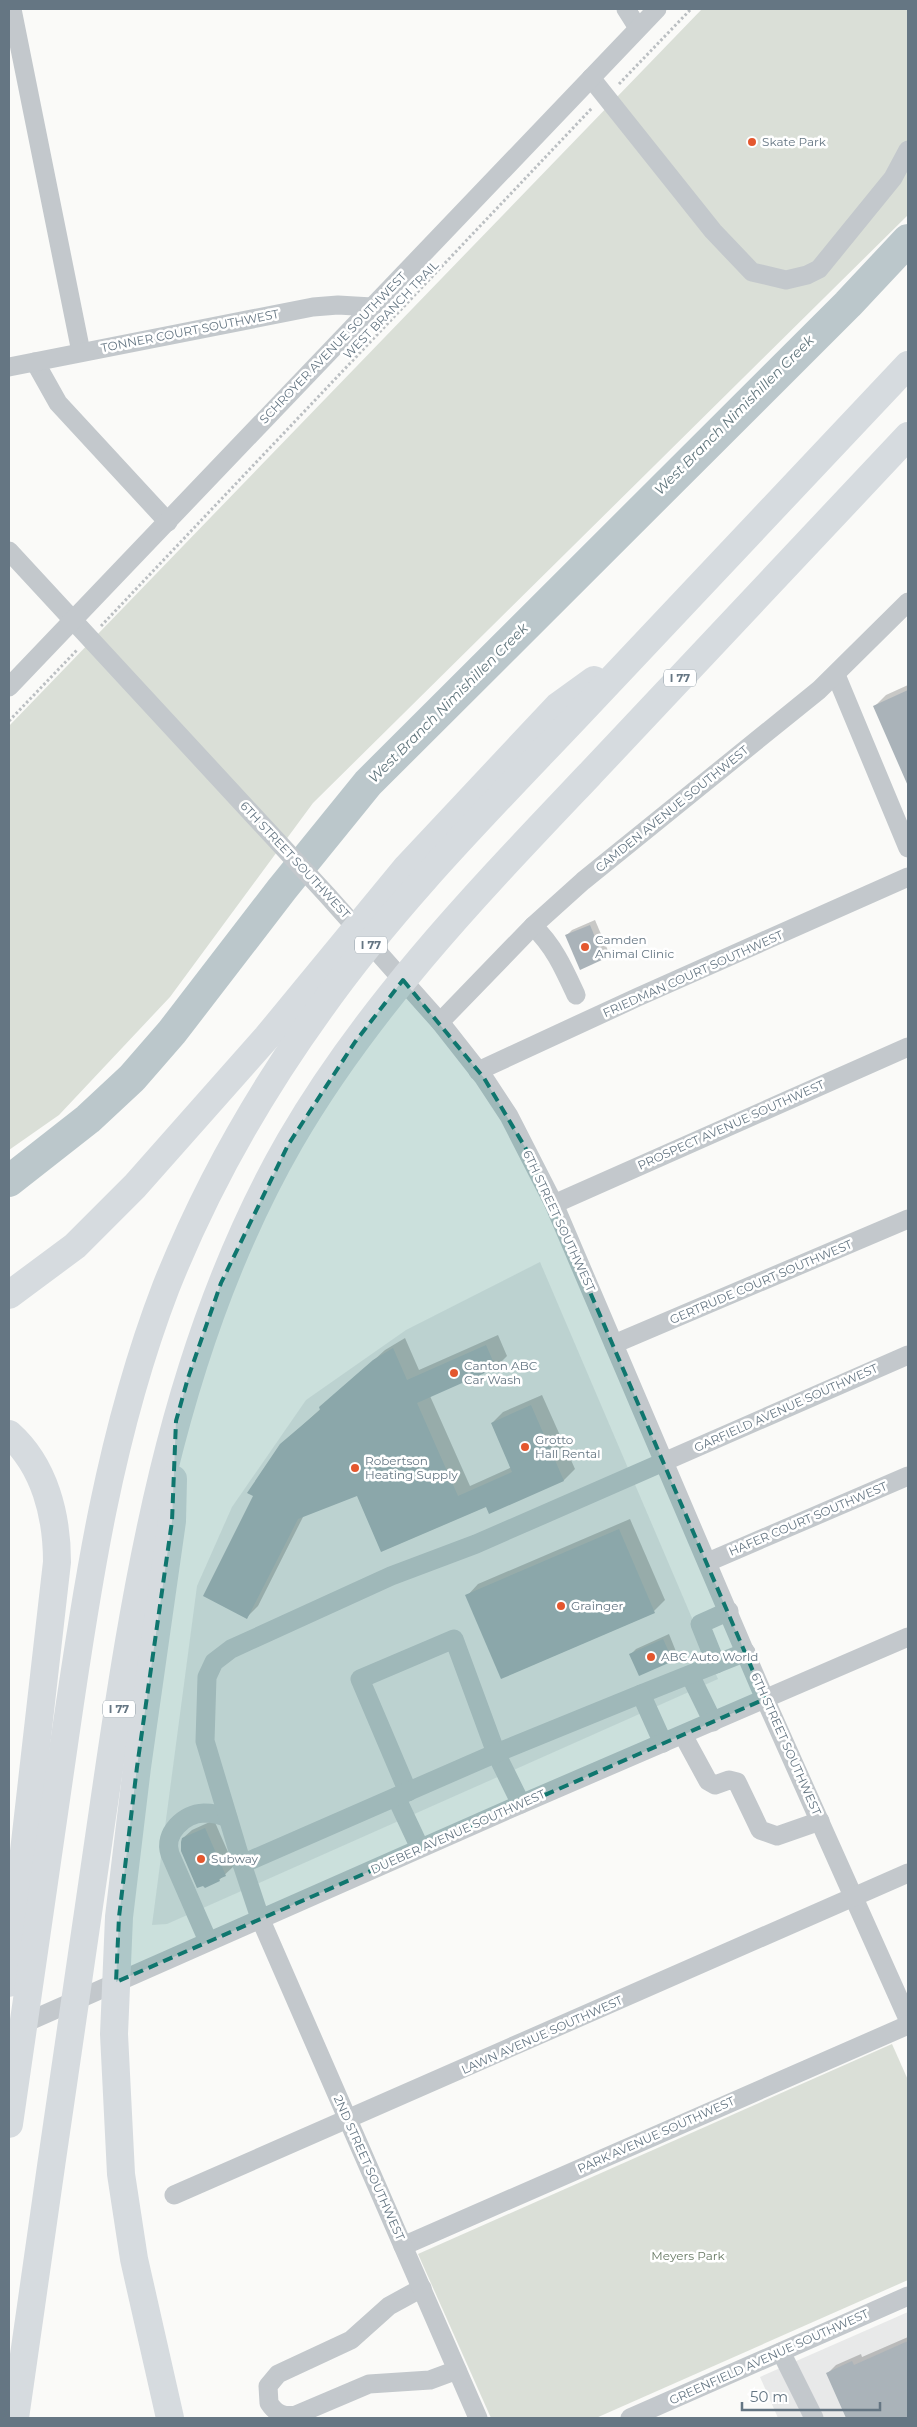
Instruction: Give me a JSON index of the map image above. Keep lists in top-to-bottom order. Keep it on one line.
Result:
{"streets":{"highway":["I 77"],"street":["TONNER COURT SOUTHWEST","SCHROYER AVENUE SOUTHWEST","CAMDEN AVENUE SOUTHWEST","6TH STREET SOUTHWEST","FRIEDMAN COURT SOUTHWEST","PROSPECT AVENUE SOUTHWEST","GERTRUDE COURT SOUTHWEST","GARFIELD AVENUE SOUTHWEST","HAFER COURT SOUTHWEST","DUEBER AVENUE SOUTHWEST","LAWN AVENUE SOUTHWEST","PARK AVENUE SOUTHWEST","2ND STREET SOUTHWEST","GREENFIELD AVENUE SOUTHWEST"],"path":["WEST BRANCH TRAIL"]},"crossings":[["TONNER COURT SOUTHWEST","SCHROYER AVENUE SOUTHWEST"],["SCHROYER AVENUE SOUTHWEST","6TH STREET SOUTHWEST"],["CAMDEN AVENUE SOUTHWEST","6TH STREET SOUTHWEST"],["6TH STREET SOUTHWEST","FRIEDMAN COURT SOUTHWEST"],["6TH STREET SOUTHWEST","PROSPECT AVENUE SOUTHWEST"],["6TH STREET SOUTHWEST","GERTRUDE COURT SOUTHWEST"],["6TH STREET SOUTHWEST","GARFIELD AVENUE SOUTHWEST"],["6TH STREET SOUTHWEST","HAFER COURT SOUTHWEST"],["6TH STREET SOUTHWEST","DUEBER AVENUE SOUTHWEST"],["6TH STREET SOUTHWEST","LAWN AVENUE SOUTHWEST"],["GARFIELD AVENUE SOUTHWEST","2ND STREET SOUTHWEST"],["DUEBER AVENUE SOUTHWEST","2ND STREET SOUTHWEST"],["LAWN AVENUE SOUTHWEST","2ND STREET SOUTHWEST"],["PARK AVENUE SOUTHWEST","2ND STREET SOUTHWEST"]],"water":["West Branch Nimishillen Creek"],"parks":["Meyers Park"],"places":["Skate Park","Camden Animal Clinic","Canton ABC Car Wash","Grotto Hall Rental","Robertson Heating Supply","Grainger","ABC Auto World","Subway"],"scale_bar":"50 m"}
